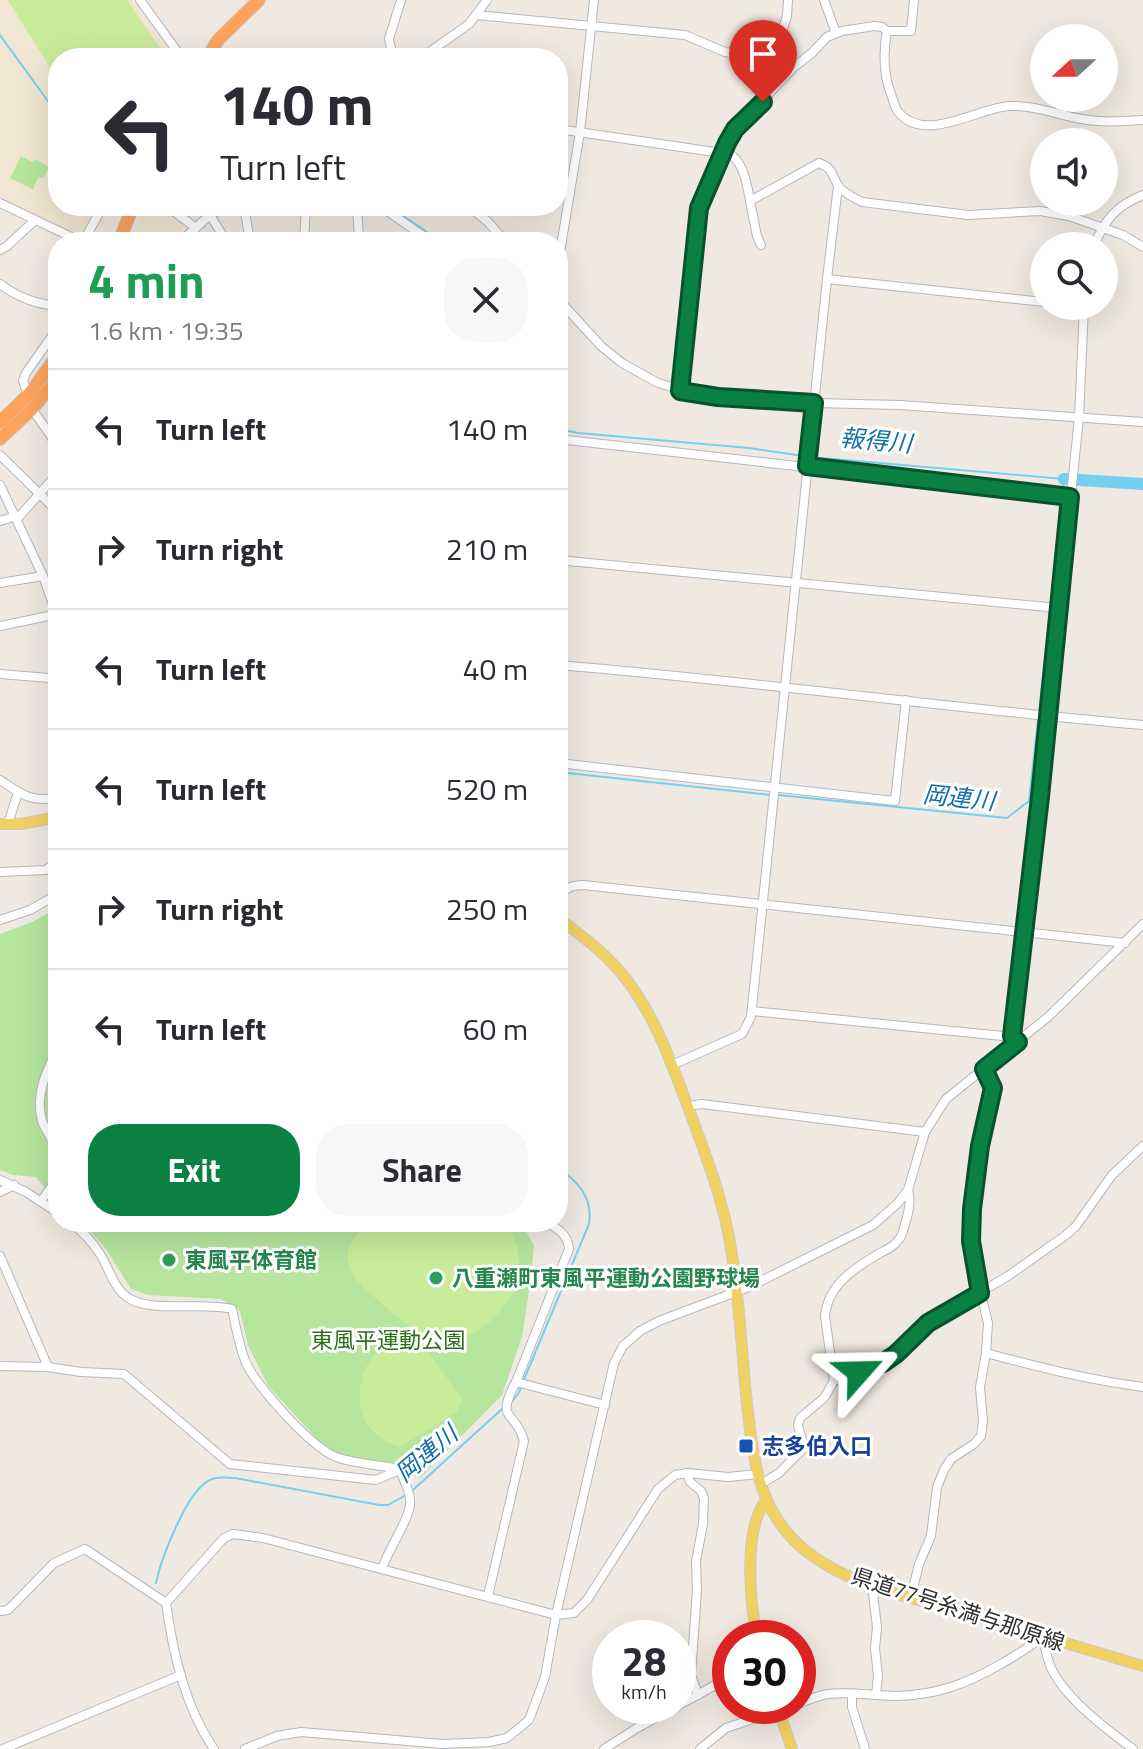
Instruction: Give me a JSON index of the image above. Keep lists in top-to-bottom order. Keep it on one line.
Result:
{"streets":{"main road":["県道77号糸満与那原線"]},"water":["報得川","岡連川"],"parks":["東風平運動公園"],"places":{"other":["東風平体育館","八重瀬町東風平運動公園野球場"],"transit":["志多伯入口"]},"north":"left","page":{"turn":["140 m","Turn left"],"heading":["4 min","1.6 km · 19:35"],"list":[{"name":"Turn left","value":"140 m"},{"name":"Turn right","value":"210 m"},{"name":"Turn left","value":"40 m"},{"name":"Turn left","value":"520 m"},{"name":"Turn right","value":"250 m"},{"name":"Turn left","value":"60 m"}],"buttons":["Exit","Share"],"speed":"28 km/h","limit":"30"}}
